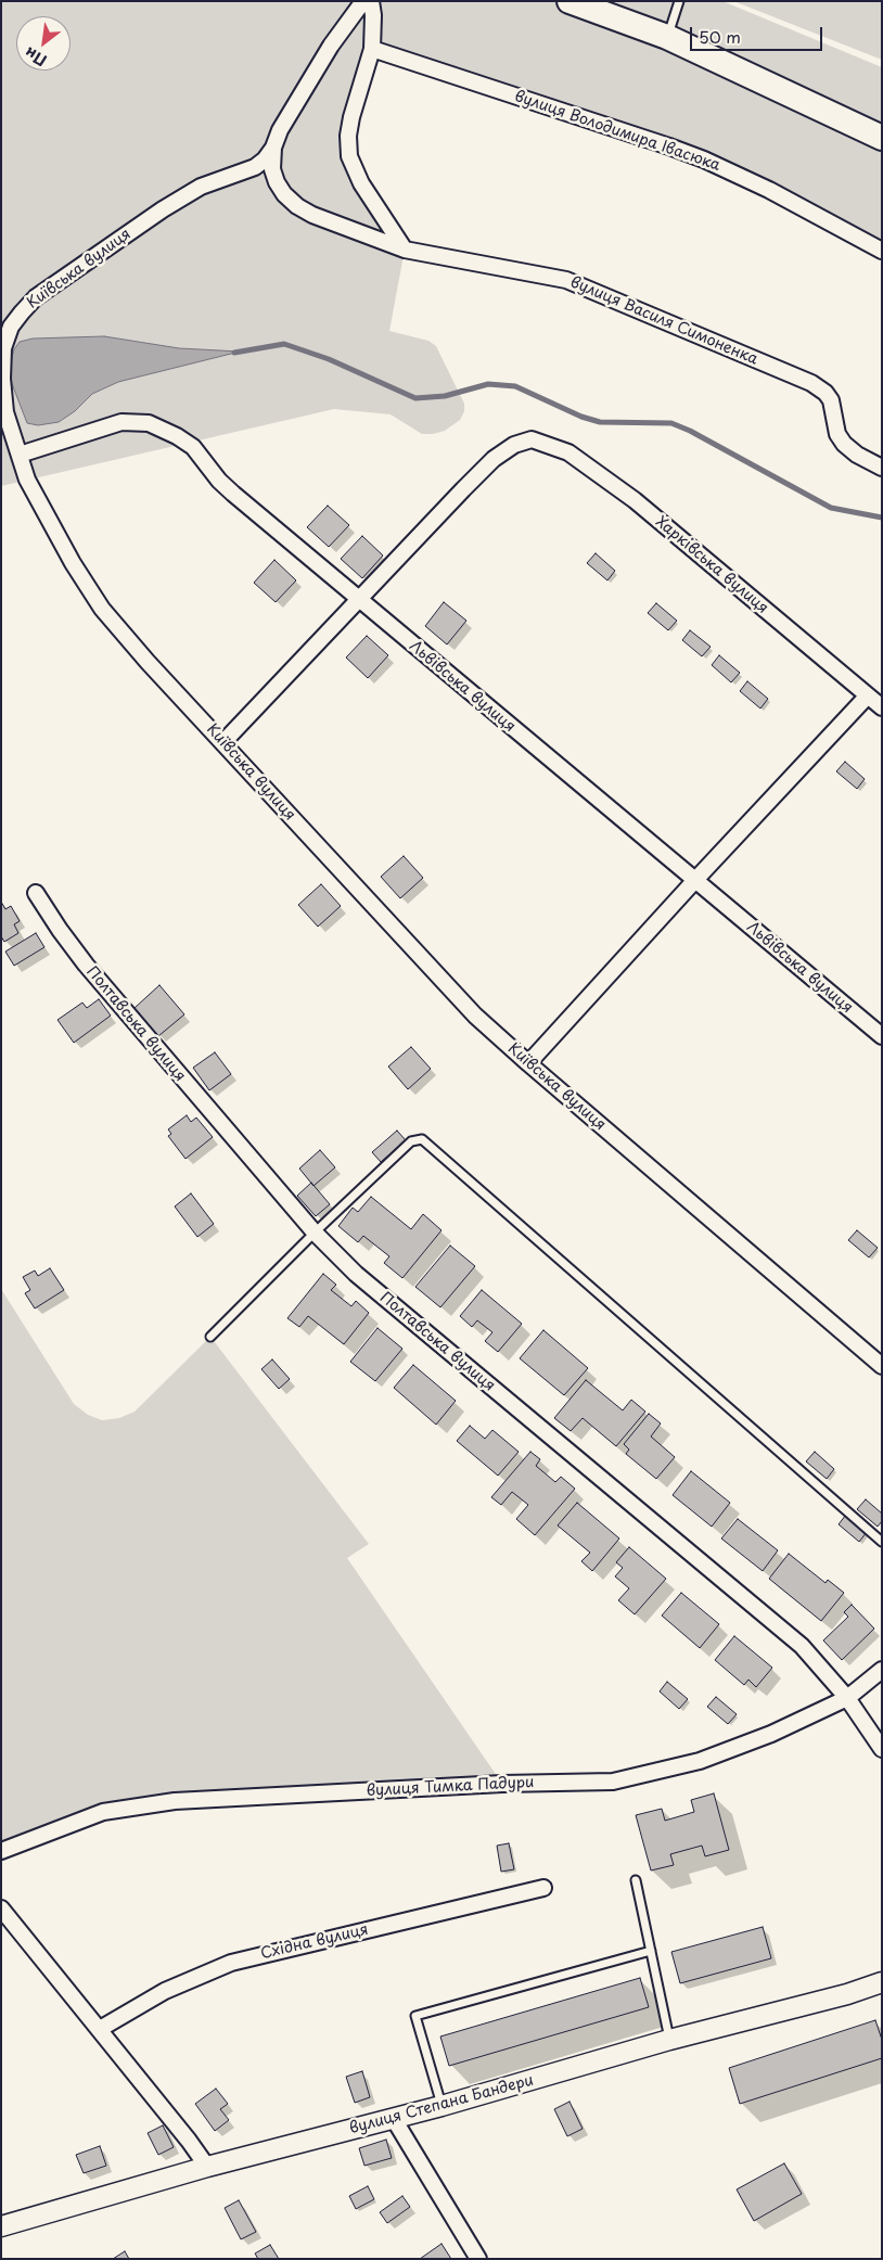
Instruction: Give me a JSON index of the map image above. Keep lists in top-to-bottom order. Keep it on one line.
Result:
{"streets":{"street":["вулиця Володимира Івасюка","Київська вулиця","вулиця Василя Симоненка","Харківська вулиця","Львівська вулиця","Полтавська вулиця","вулиця Тимка Падури","Східна вулиця","вулиця Степана Бандери"]},"crossings":[["Київська вулиця","вулиця Василя Симоненка"],["Київська вулиця","Львівська вулиця"],["Харківська вулиця","Львівська вулиця"],["Полтавська вулиця","вулиця Тимка Падури"]],"scale_bar":"50 m","north":"bottom left"}
